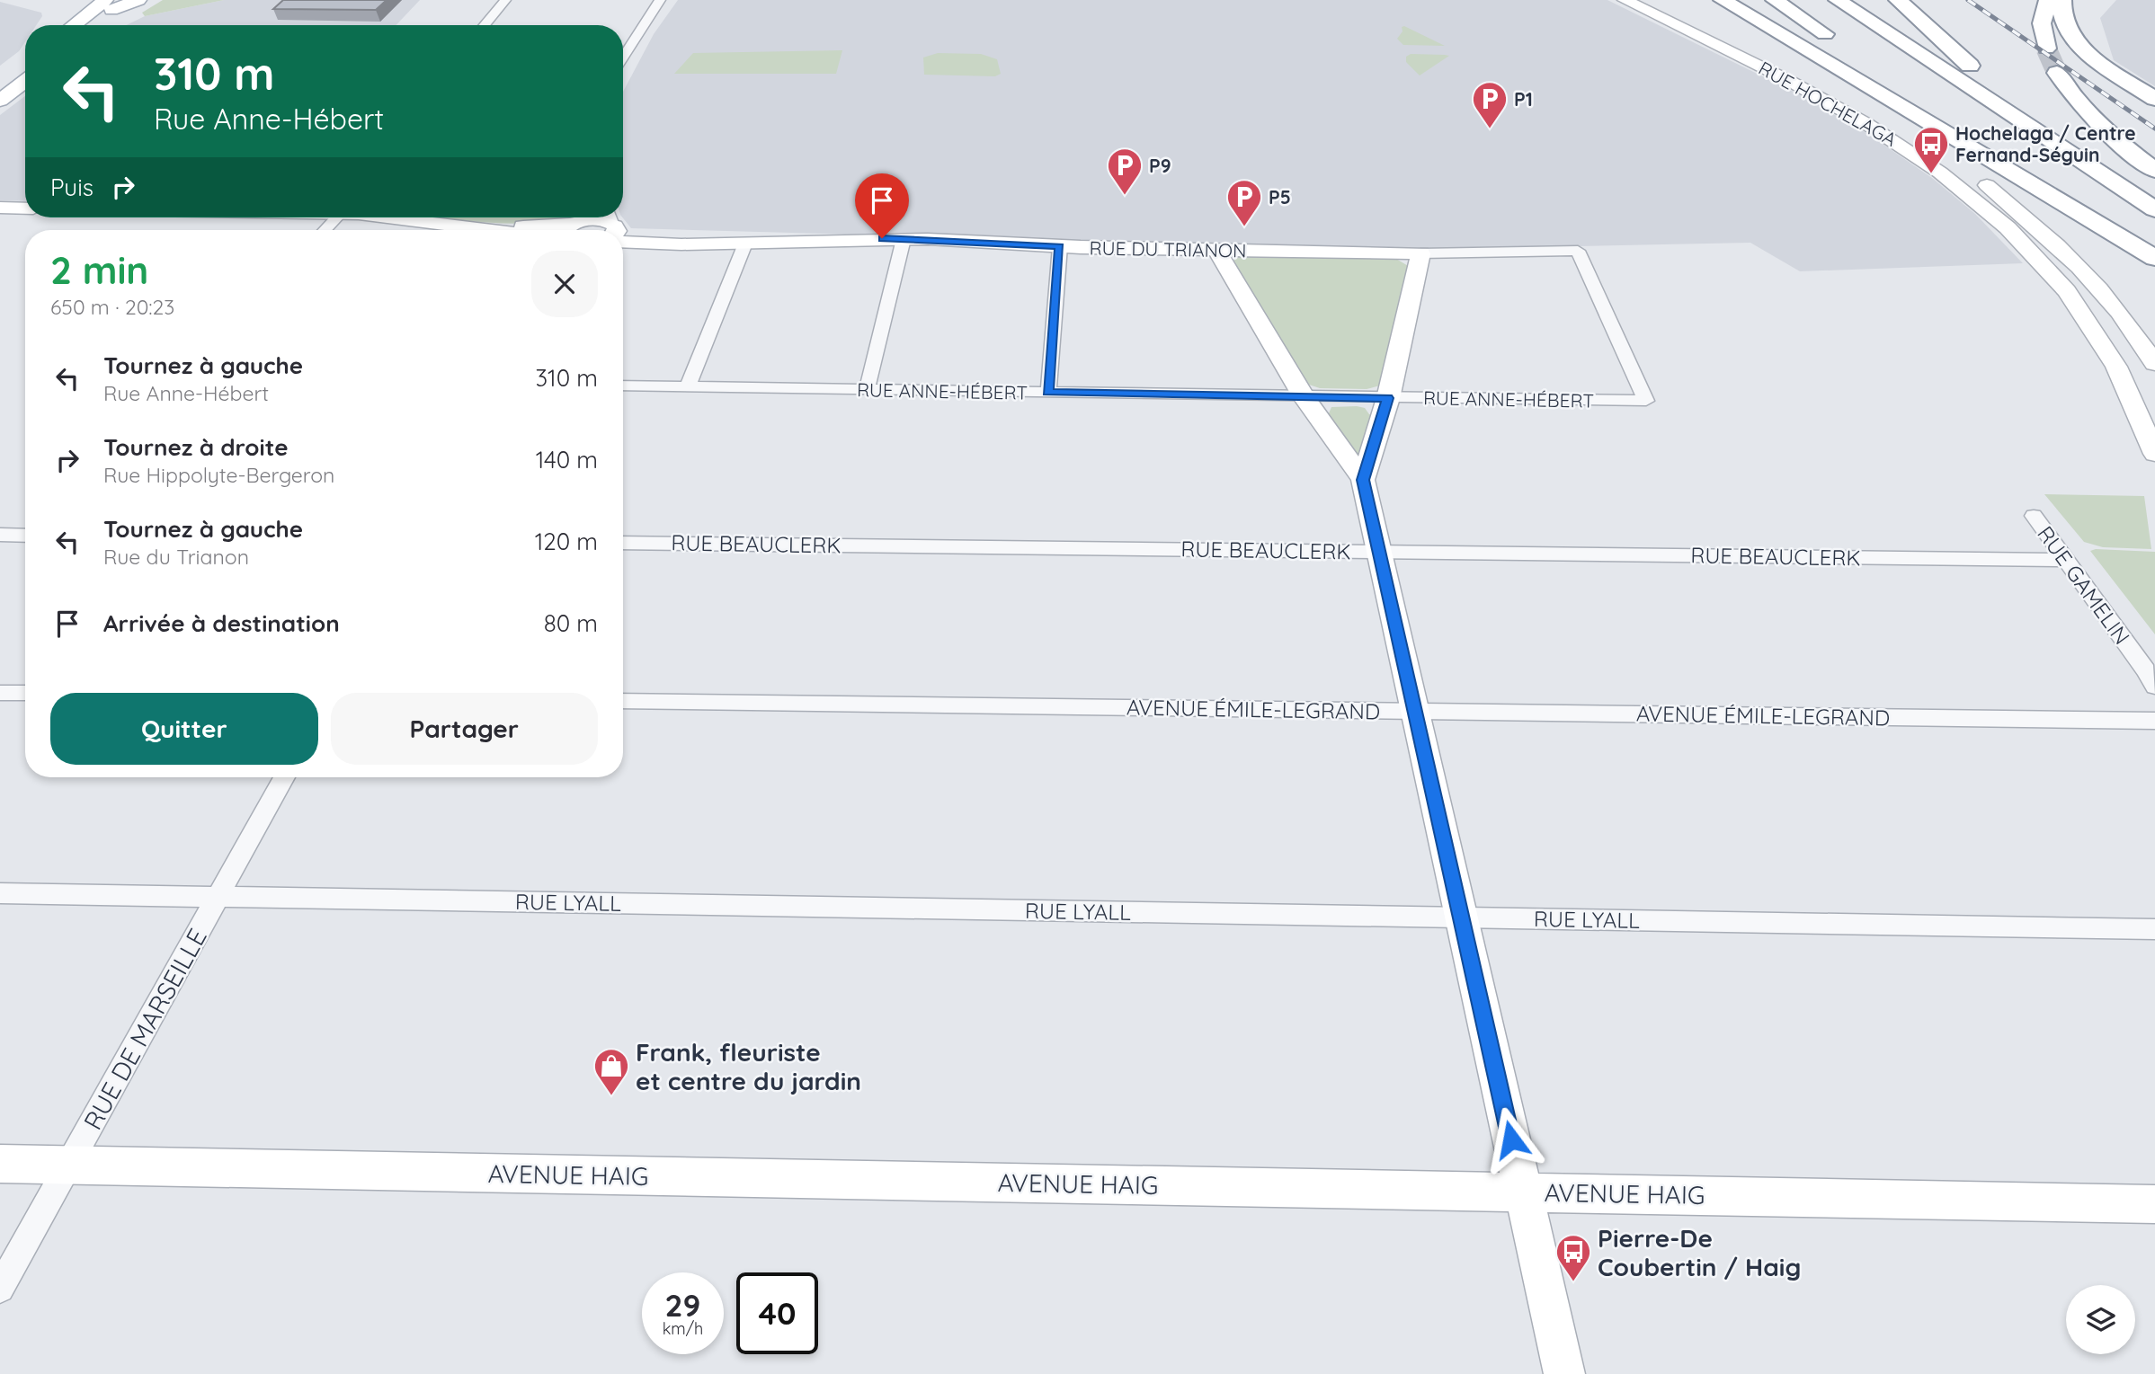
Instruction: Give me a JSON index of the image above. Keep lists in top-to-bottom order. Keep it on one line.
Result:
{"streets":{"street":["RUE HOCHELAGA","RUE DU TRIANON","RUE ANNE-HÉBERT","RUE BEAUCLERK","RUE GAMELIN","AVENUE ÉMILE-LEGRAND","RUE LYALL","RUE DE MARSEILLE","AVENUE HAIG"]},"crossings":[["RUE DU TRIANON","RUE ANNE-HÉBERT"],["RUE BEAUCLERK","RUE GAMELIN"],["RUE LYALL","RUE DE MARSEILLE"],["RUE DE MARSEILLE","AVENUE HAIG"]],"places":{"parking":["P1","P9","P5"],"bus stop":["Hochelaga / Centre Fernand-Séguin","Pierre-De Coubertin / Haig"],"shop":["Frank, fleuriste et centre du jardin"]},"page":{"turn":["310 m","Rue Anne-Hébert"],"then":"Puis","heading":["2 min","650 m · 20:23"],"list":[{"name":"Tournez à gauche","note":"Rue Anne-Hébert","value":"310 m"},{"name":"Tournez à droite","note":"Rue Hippolyte-Bergeron","value":"140 m"},{"name":"Tournez à gauche","note":"Rue du Trianon","value":"120 m"},{"name":"Arrivée à destination","value":"80 m"}],"buttons":["Quitter","Partager"],"speed":"29 km/h","limit":"40"}}
